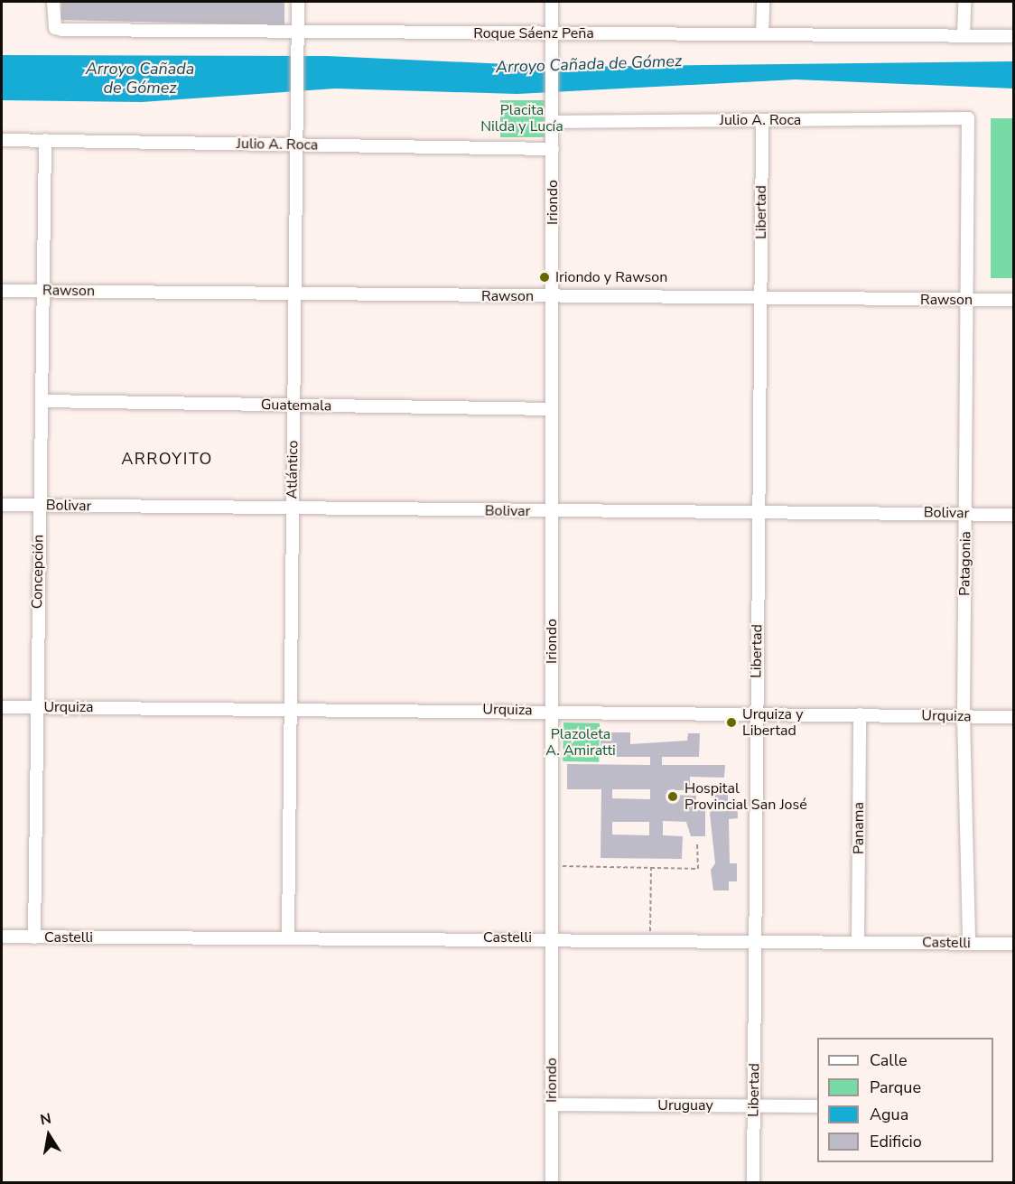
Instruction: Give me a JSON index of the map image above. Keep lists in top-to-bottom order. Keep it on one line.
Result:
{"streets":{"street":["Roque Sáenz Peña","Julio A. Roca","Iriondo","Libertad","Rawson","Guatemala","Atlántico","Bolivar","Patagonia","Concepción","Urquiza","Panama","Castelli","Uruguay"]},"crossings":[["Roque Sáenz Peña","Iriondo"],["Roque Sáenz Peña","Atlántico"],["Julio A. Roca","Iriondo"],["Julio A. Roca","Libertad"],["Julio A. Roca","Atlántico"],["Julio A. Roca","Patagonia"],["Julio A. Roca","Concepción"],["Iriondo","Rawson"],["Iriondo","Guatemala"],["Iriondo","Bolivar"],["Iriondo","Urquiza"],["Iriondo","Castelli"],["Iriondo","Uruguay"],["Libertad","Rawson"],["Libertad","Bolivar"],["Libertad","Urquiza"],["Libertad","Castelli"],["Libertad","Uruguay"],["Rawson","Atlántico"],["Rawson","Patagonia"],["Rawson","Concepción"],["Guatemala","Atlántico"],["Guatemala","Concepción"],["Atlántico","Bolivar"],["Atlántico","Urquiza"],["Atlántico","Castelli"],["Bolivar","Patagonia"],["Bolivar","Concepción"],["Patagonia","Urquiza"],["Patagonia","Castelli"],["Concepción","Urquiza"],["Concepción","Castelli"],["Urquiza","Panama"],["Panama","Castelli"]],"districts":["ARROYITO"],"water":["Arroyo Cañada de Gómez"],"parks":["Placita Nilda y Lucía","Plazoleta A. Amiratti"],"places":["Iriondo y Rawson","Urquiza y Libertad","Hospital Provincial San José"],"legend":["Calle","Parque","Agua","Edificio"],"north":"top"}
